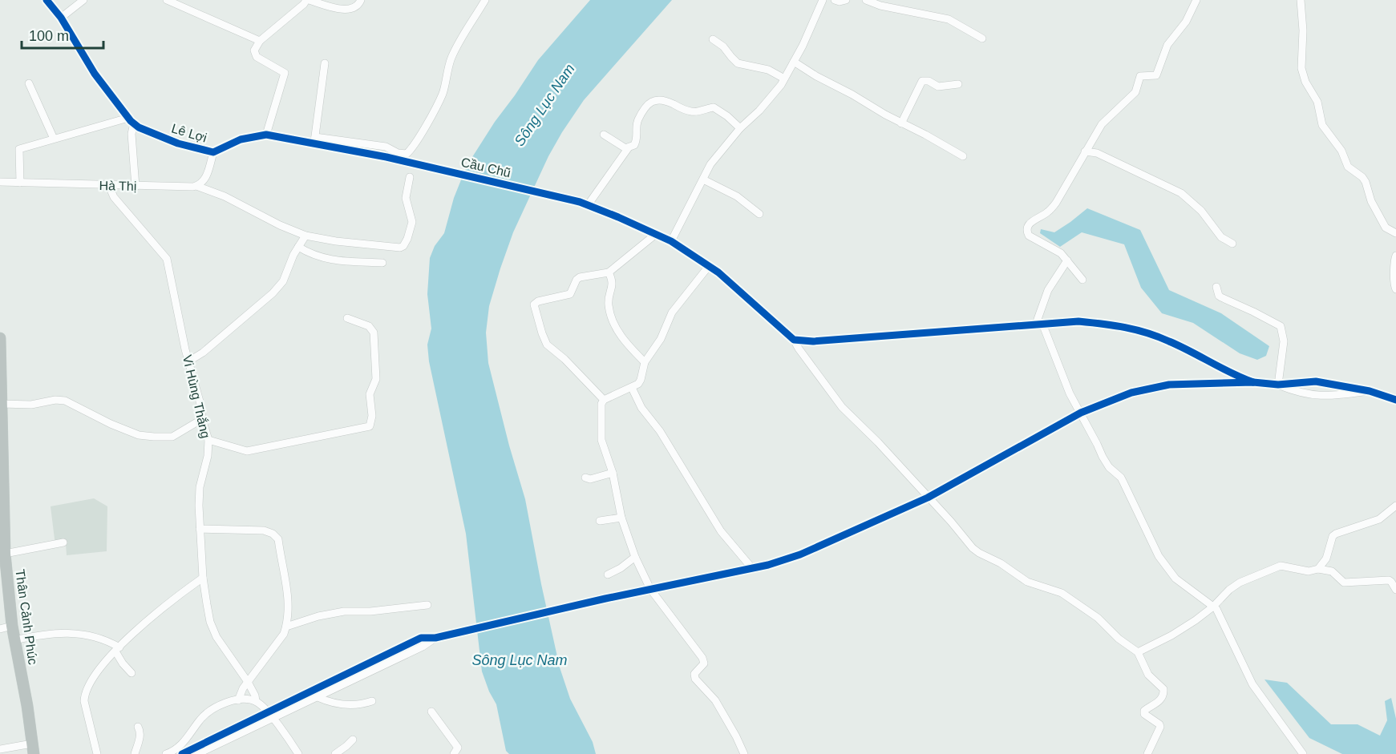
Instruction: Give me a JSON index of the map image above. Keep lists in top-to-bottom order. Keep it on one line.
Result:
{"streets":{"highway":["Thân Cảnh Phúc"],"street":["Lê Lợi","Cầu Chũ","Hà Thị","Vi Hùng Thắng"]},"crossings":[["Lê Lợi","Cầu Chũ"],["Hà Thị","Vi Hùng Thắng"]],"water":["Sông Lục Nam"],"scale_bar":"100 m"}
